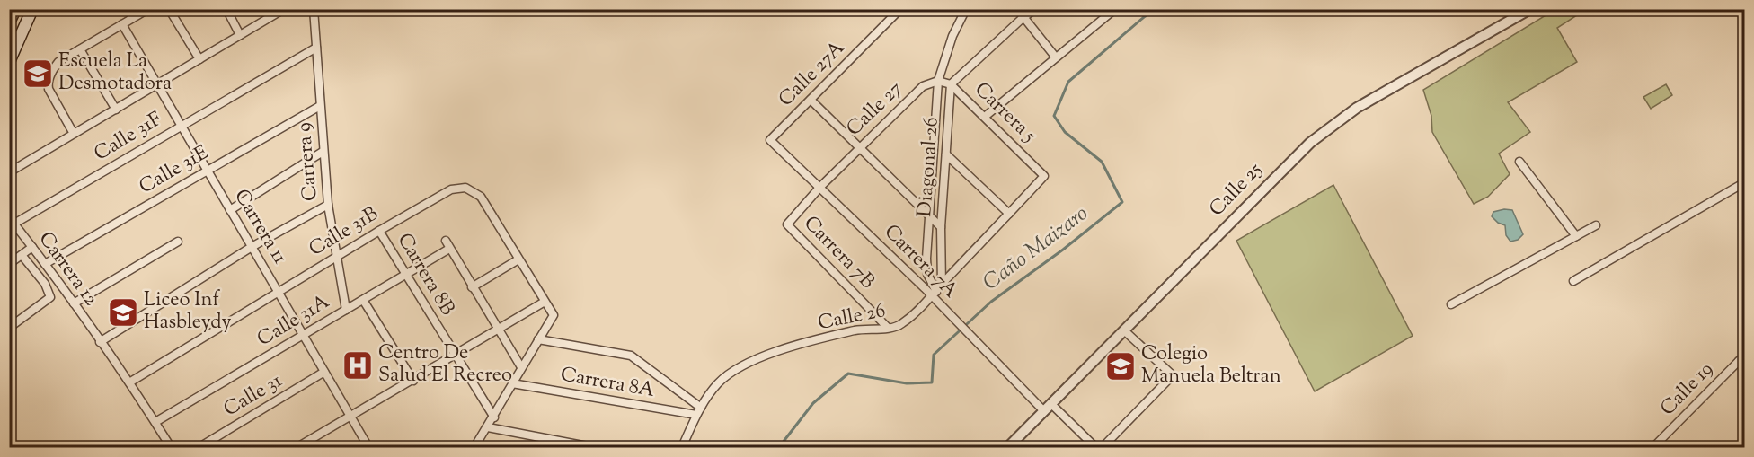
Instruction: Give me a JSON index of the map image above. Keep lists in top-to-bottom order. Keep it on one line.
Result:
{"streets":{"street":["Calle 27A","Calle 27","Carrera 5","Calle 31F","Carrera 9","Diagonal 26","Calle 31E","Calle 25","Carrera 11","Calle 31B","Carrera 7B","Carrera 7A","Carrera 12","Carrera 8B","Calle 26","Calle 31A","Carrera 8A","Calle 19","Calle 31"]},"crossings":[["Calle 27A","Carrera 7A"],["Calle 27","Carrera 5"],["Calle 27","Diagonal 26"],["Calle 27","Carrera 7B"],["Calle 27","Carrera 7A"],["Carrera 5","Diagonal 26"],["Carrera 5","Calle 26"],["Calle 31F","Carrera 9"],["Calle 31F","Carrera 11"],["Calle 31F","Carrera 12"],["Carrera 9","Calle 31E"],["Carrera 9","Calle 31B"],["Carrera 9","Calle 31A"],["Diagonal 26","Carrera 7A"],["Diagonal 26","Calle 26"],["Calle 31E","Carrera 11"],["Calle 31E","Carrera 12"],["Calle 25","Carrera 7A"],["Carrera 11","Calle 31B"],["Carrera 11","Calle 31A"],["Carrera 11","Calle 31"],["Calle 31B","Carrera 12"],["Calle 31B","Carrera 8B"],["Carrera 7B","Calle 26"],["Carrera 7A","Calle 26"],["Carrera 12","Calle 31A"],["Carrera 8B","Calle 31A"],["Calle 26","Carrera 8A"]],"water":["Caño Maizaro"],"places":{"school or university":["Escuela La Desmotadora","Liceo Inf Hasbleydy","Colegio Manuela Beltran"],"hospital":["Centro De Salud El Recreo"]}}
